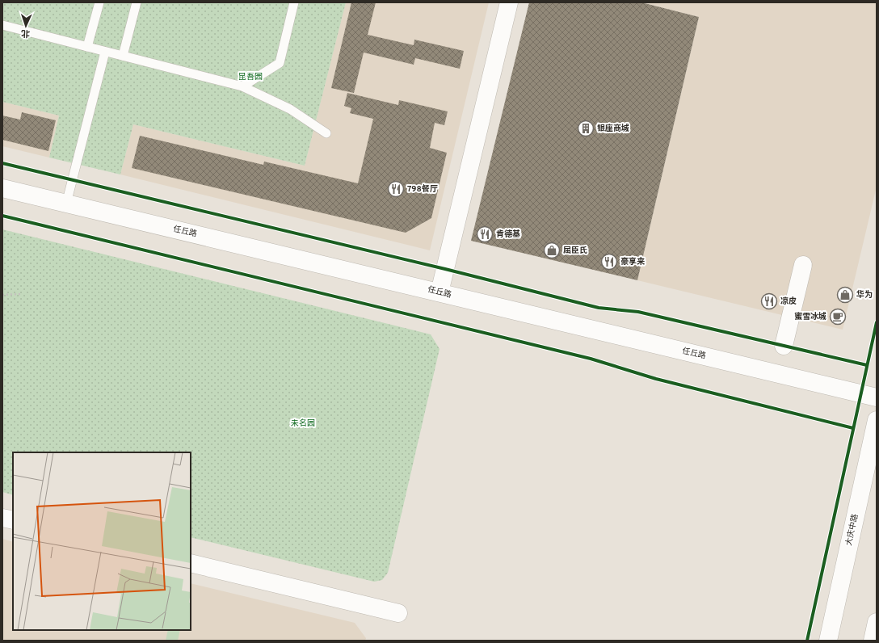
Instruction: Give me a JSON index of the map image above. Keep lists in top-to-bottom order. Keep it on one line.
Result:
{"streets":{"street":["任丘路","大庆中路"]},"parks":["昆吾园","未名园"],"places":{"building":["银座商城"],"restaurant":["798餐厅","肯德基","豪享来","凉皮"],"shop":["屈臣氏","华为"],"cafe":["蜜雪冰城"]},"north":"bottom"}
